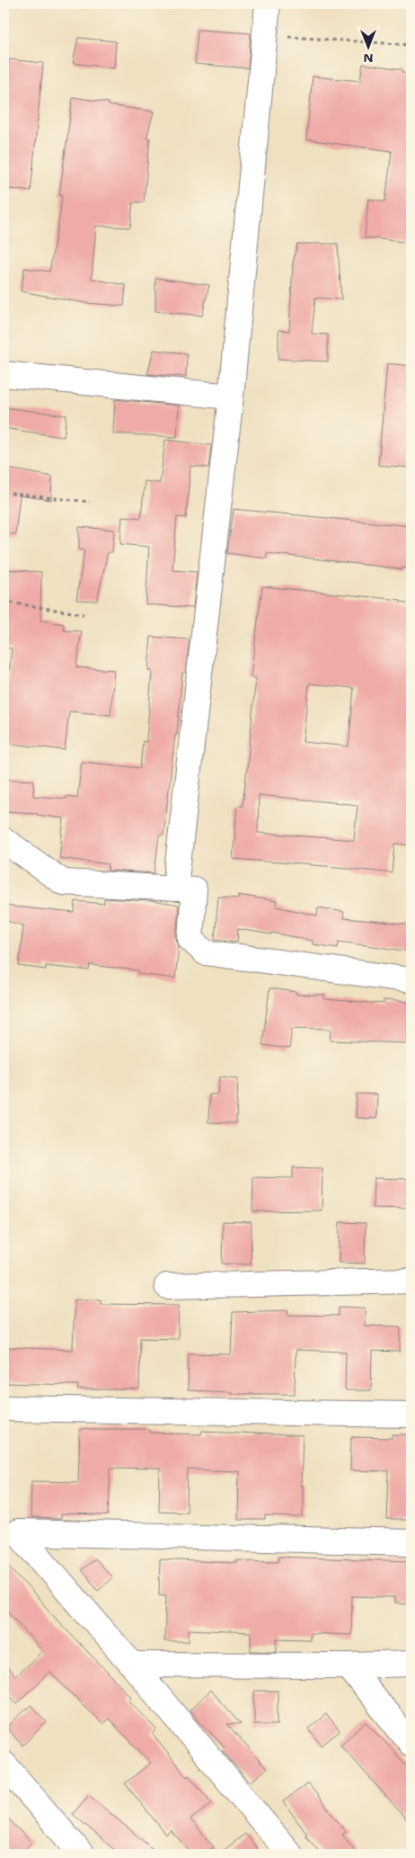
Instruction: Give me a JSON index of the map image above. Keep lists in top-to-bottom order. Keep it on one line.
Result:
{"north":"bottom"}
